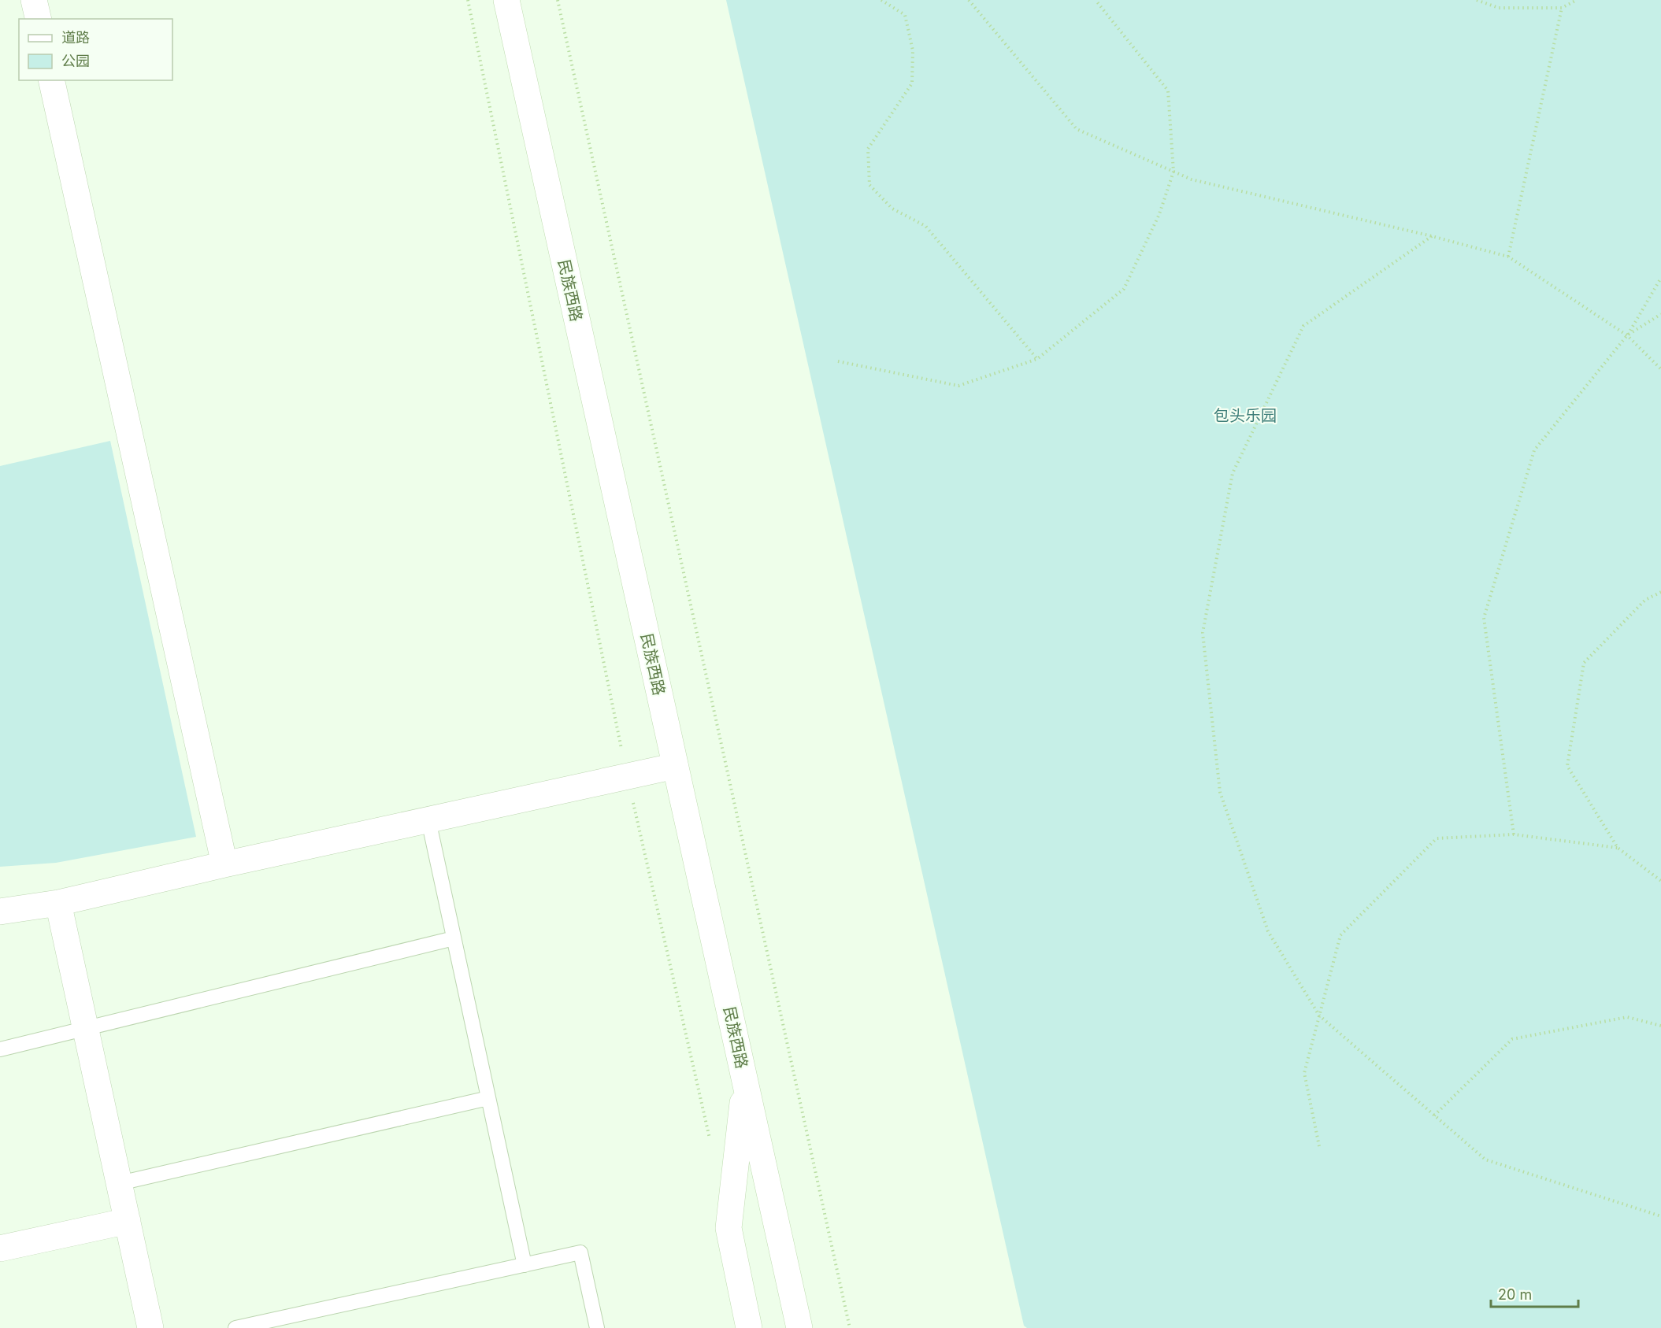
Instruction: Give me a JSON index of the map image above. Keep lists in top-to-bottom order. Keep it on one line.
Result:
{"streets":{"street":["民族西路"]},"parks":["包头乐园"],"legend":["道路","公园"],"scale_bar":"20 m"}
